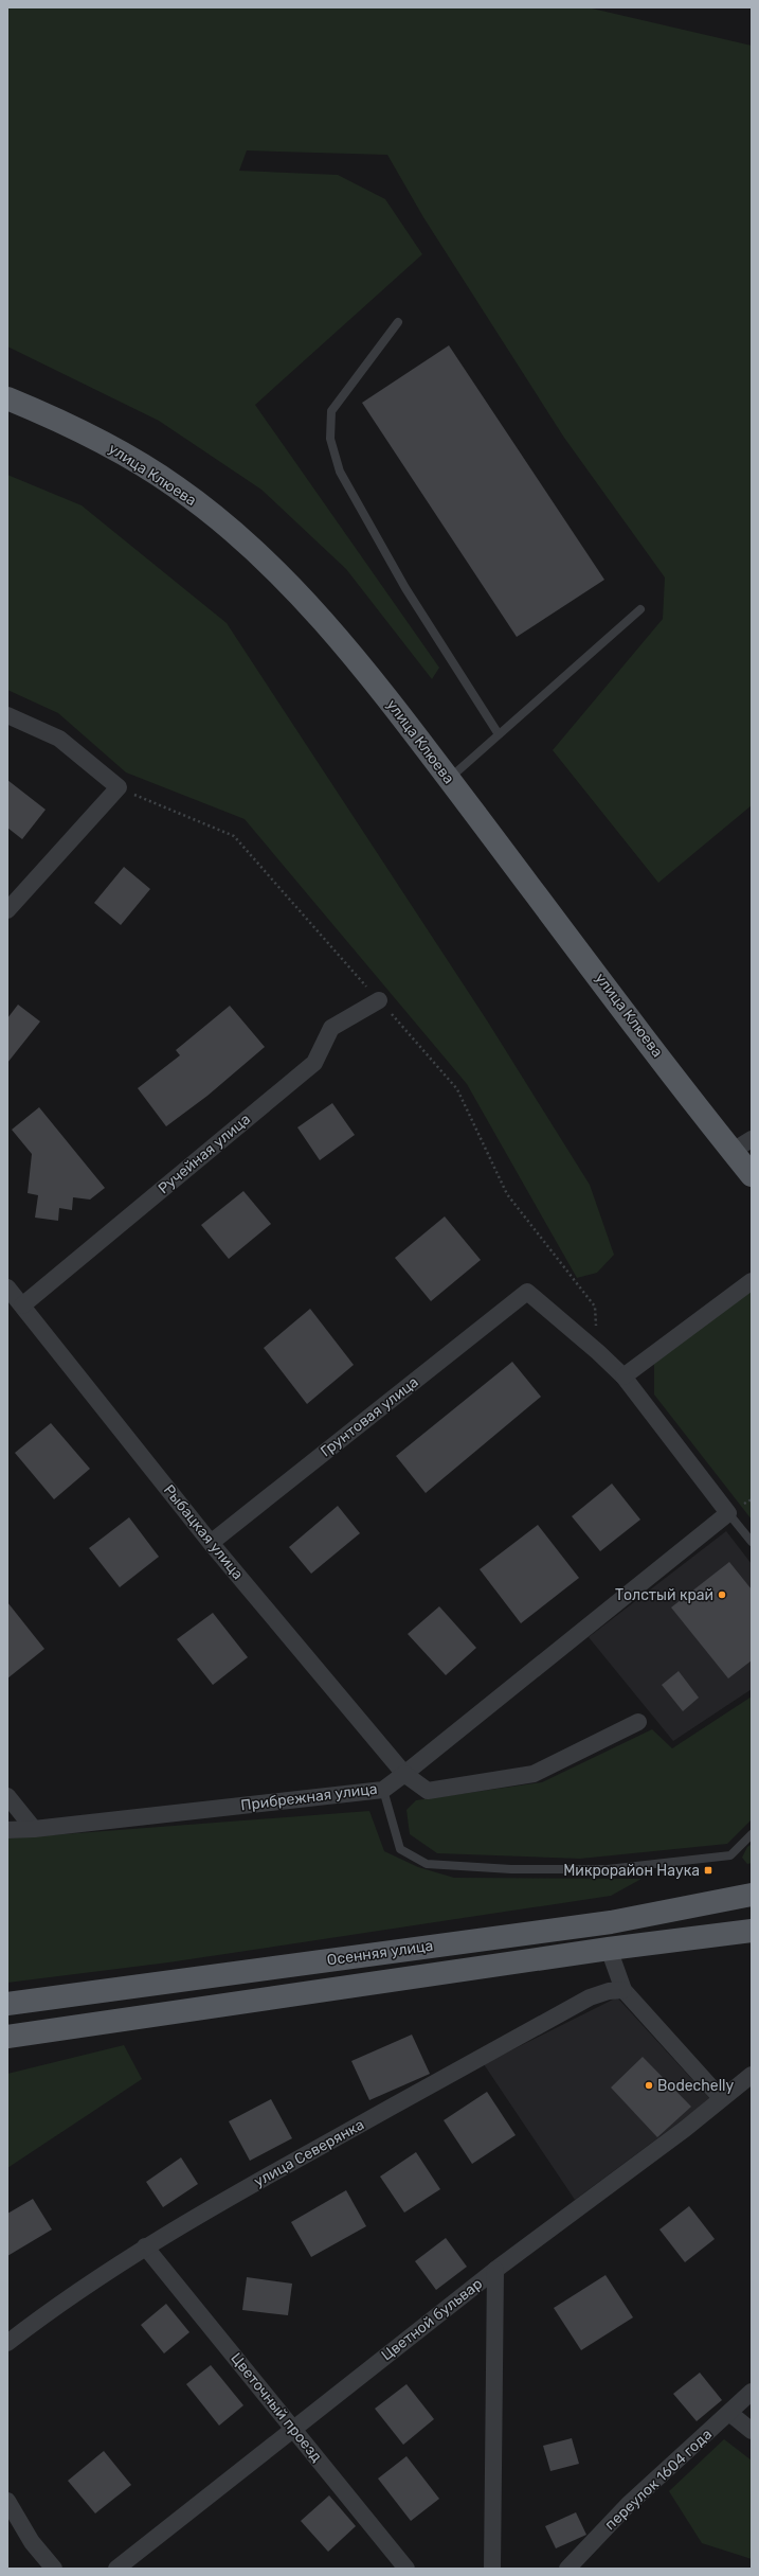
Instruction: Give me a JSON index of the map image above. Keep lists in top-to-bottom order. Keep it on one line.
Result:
{"streets":{"main road":["улица Клюева","Осенняя улица"],"street":["Ручейная улица","Грунтовая улица","Рыбацкая улица","Прибрежная улица","улица Северянка","Цветной бульвар","Цветочный проезд","переулок 1604 года"]},"crossings":[["Ручейная улица","Рыбацкая улица"],["Грунтовая улица","Рыбацкая улица"],["Рыбацкая улица","Прибрежная улица"],["улица Северянка","Цветочный проезд"],["Цветной бульвар","Цветочный проезд"]],"places":{"other":["Толстый край","Bodechelly"],"transit":["Микрорайон Наука"]}}
